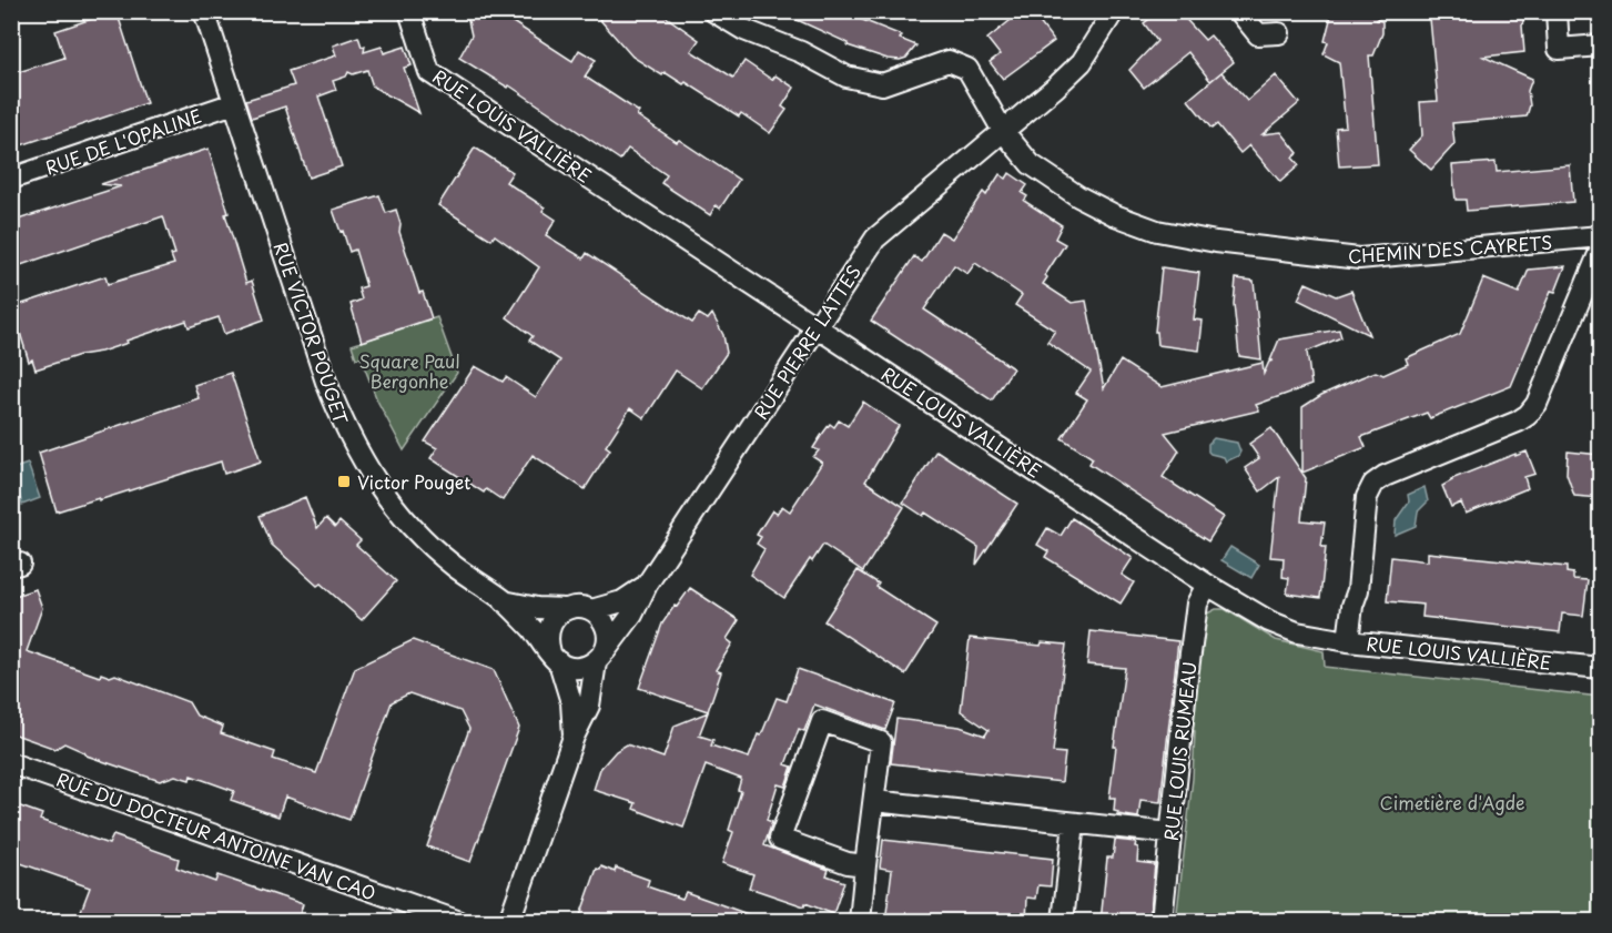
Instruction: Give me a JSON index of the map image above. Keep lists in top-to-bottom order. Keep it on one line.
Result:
{"streets":{"street":["RUE LOUIS VALLIÈRE","RUE DE L'OPALINE","CHEMIN DES CAYRETS","RUE VICTOR POUGET","RUE PIERRE LATTES","RUE LOUIS RUMEAU","RUE DU DOCTEUR ANTOINE VAN CAO"]},"crossings":[["RUE LOUIS VALLIÈRE","RUE PIERRE LATTES"],["RUE LOUIS VALLIÈRE","RUE LOUIS RUMEAU"],["RUE DE L'OPALINE","RUE VICTOR POUGET"],["CHEMIN DES CAYRETS","RUE PIERRE LATTES"],["RUE VICTOR POUGET","RUE PIERRE LATTES"]],"parks":["Square Paul Bergonhe","Cimetière d'Agde"],"places":{"transit":["Victor Pouget"]}}
